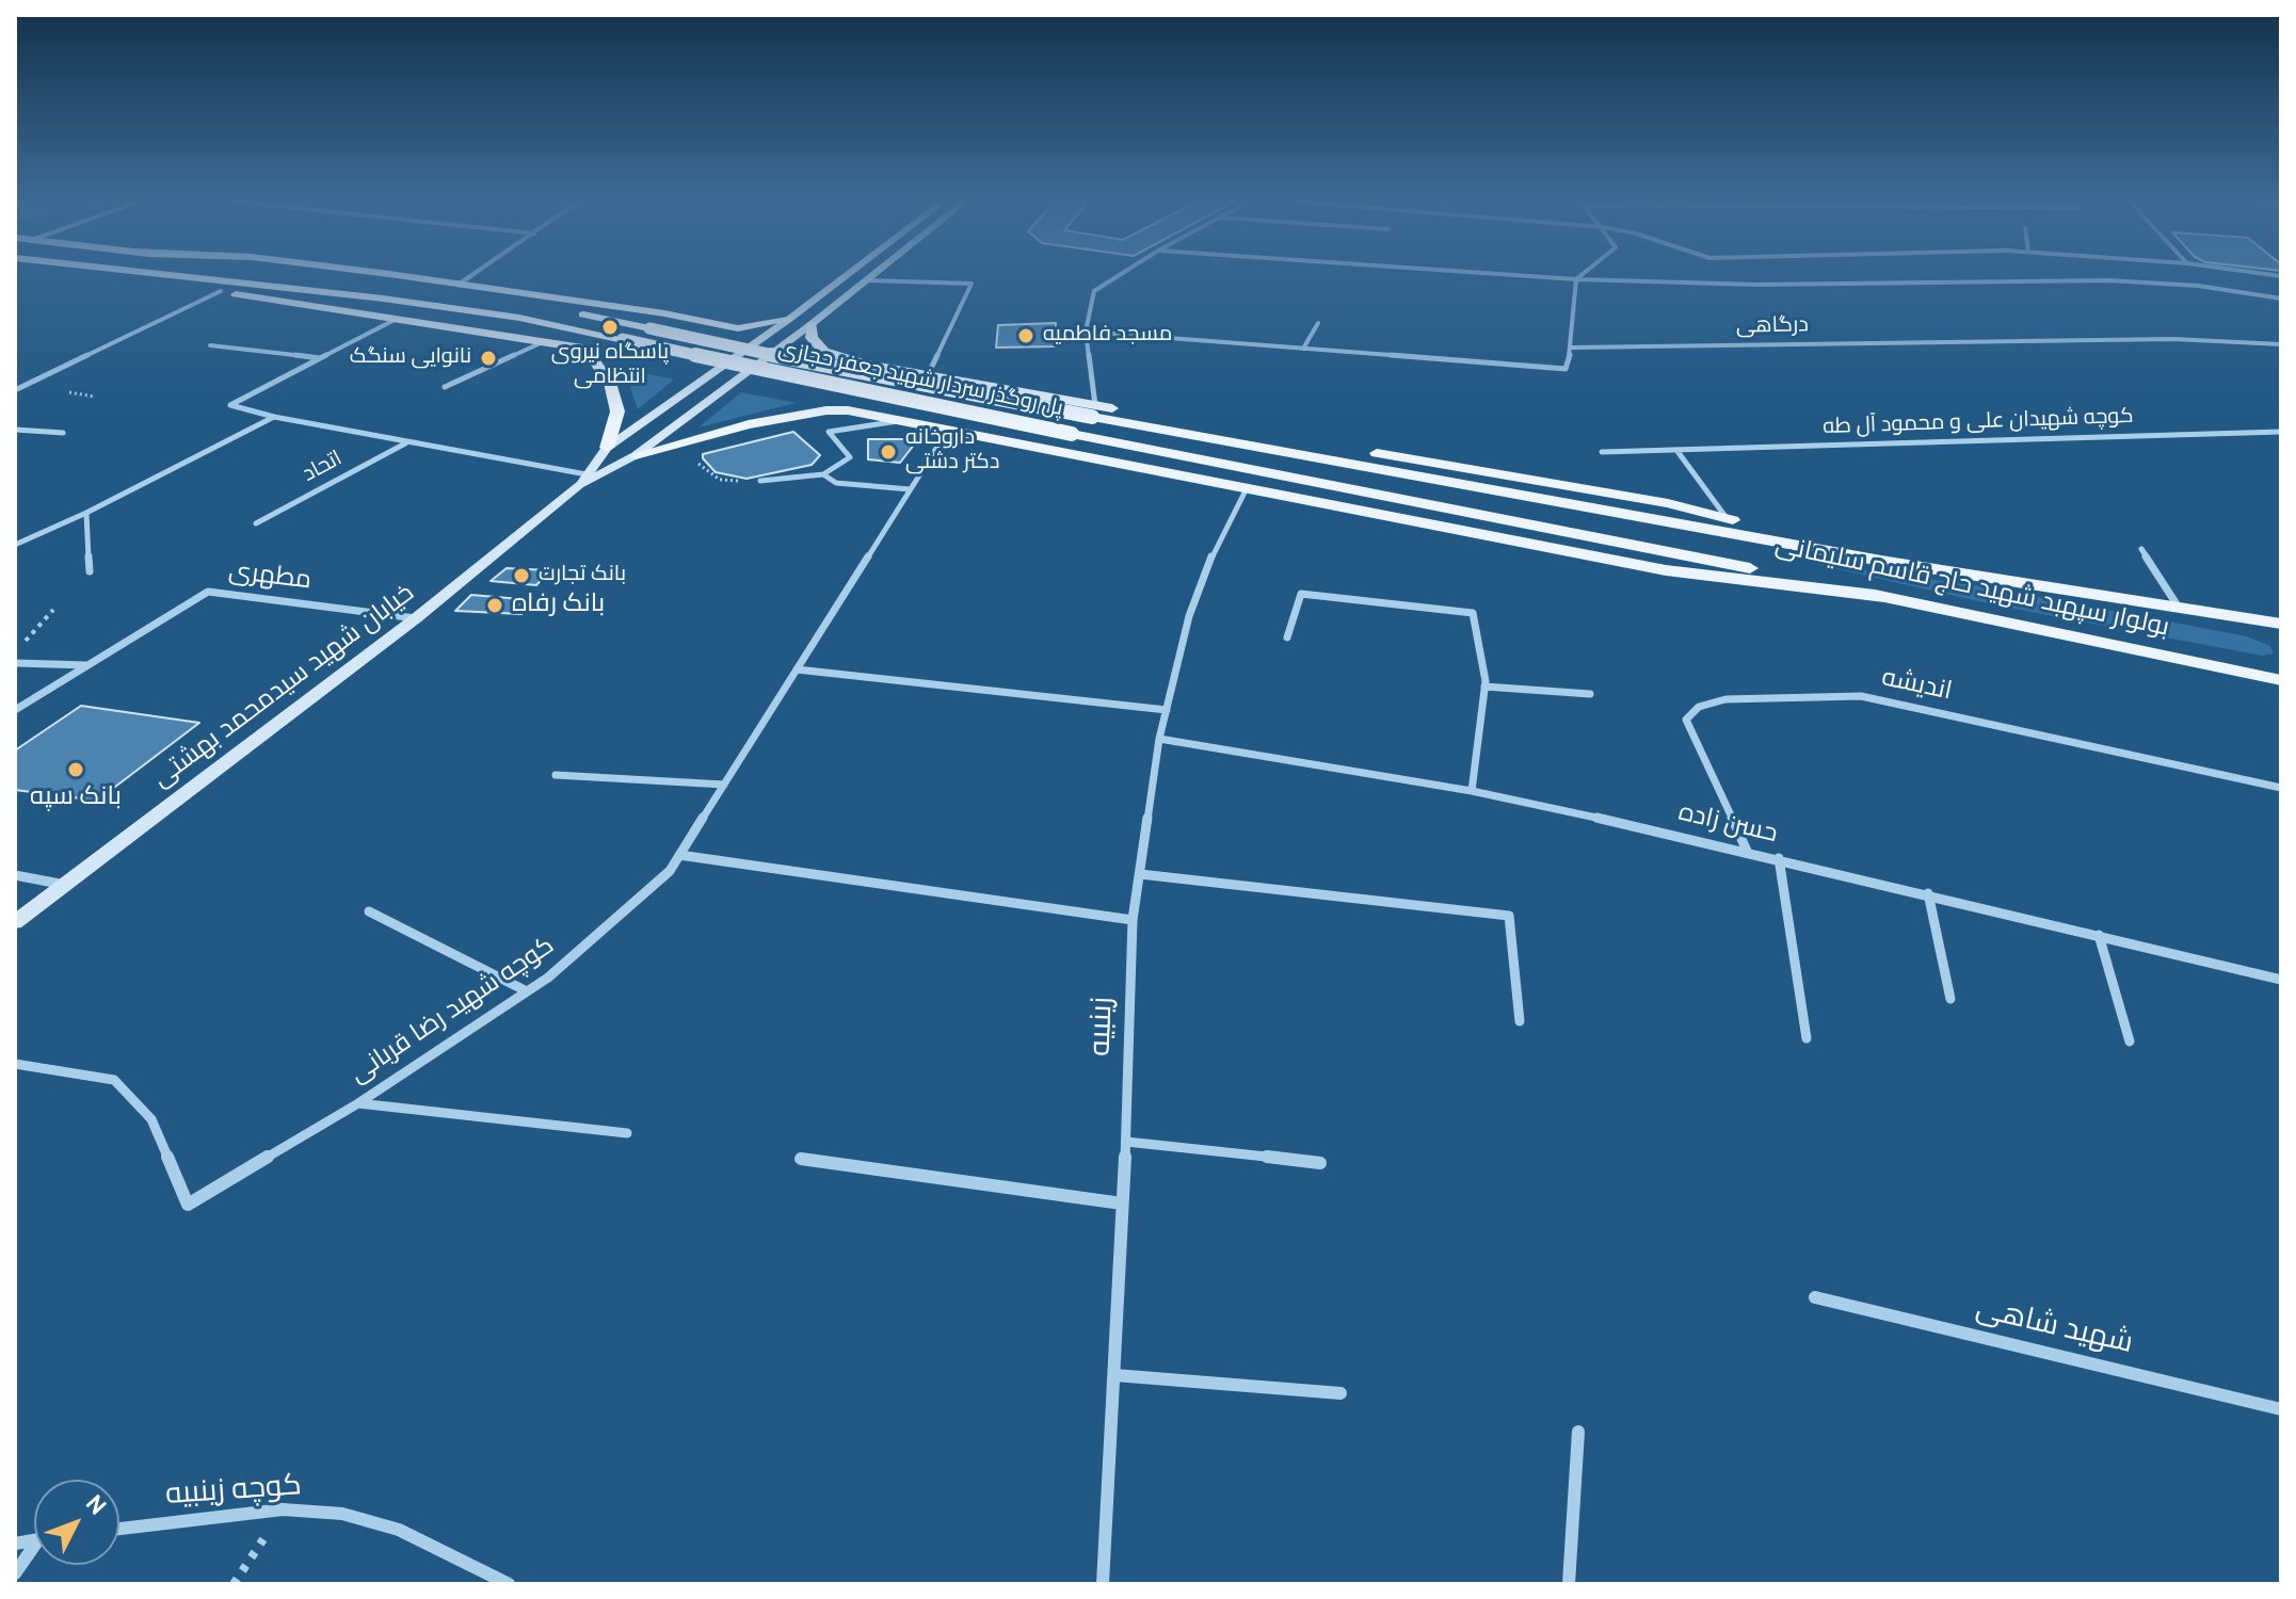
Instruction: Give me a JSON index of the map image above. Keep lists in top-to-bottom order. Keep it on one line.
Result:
{"streets":{"main road":["پل روگذر سردار شهید جعفر حجازی","بولوار سپهبد شهید حاج قاسم سلیمانی","خیابان شهید سیدمحمد بهشتی"],"street":["درگاهی","کوچه شهیدان علی و محمود آل طه","اتحاد","مطهری","اندیشه","حسن زاده","کوچه شهید رضا قربانی","زینبیه","شهید شاهی","کوچه زینبیه"]},"crossings":[["پل روگذر سردار شهید جعفر حجازی","بولوار سپهبد شهید حاج قاسم سلیمانی"],["مطهری","خیابان شهید سیدمحمد بهشتی"],["اندیشه","حسن زاده"],["حسن زاده","زینبیه"]],"places":["پاسگاه نیروی انتظامی","مسجد فاطمیه","نانوایی سنگک","داروخانه دکتر دشتی","بانک تجارت","بانک رفاه","بانک سپه"],"north":"top right"}
